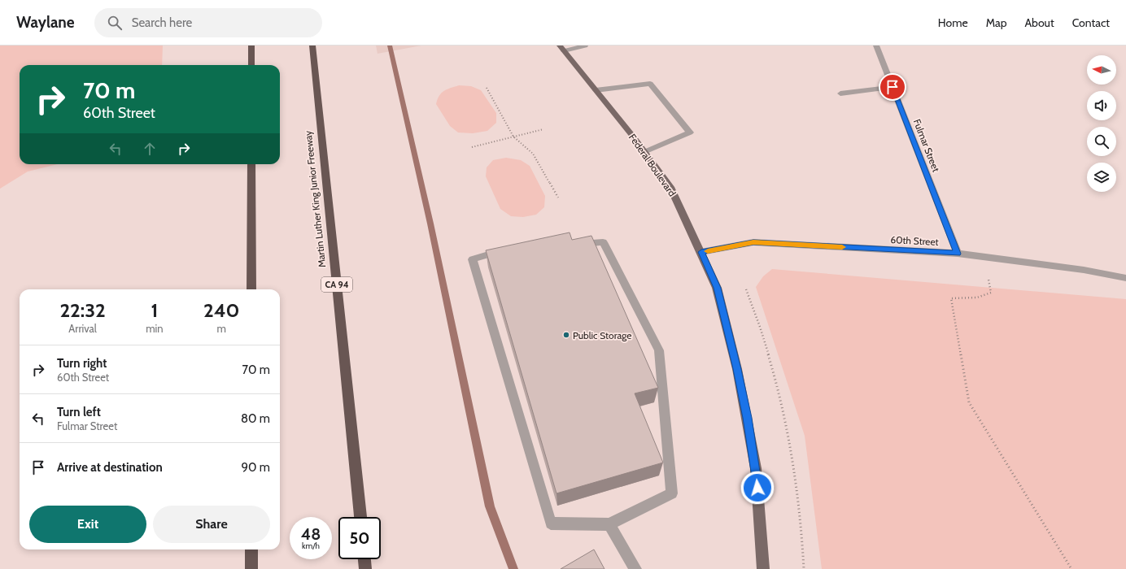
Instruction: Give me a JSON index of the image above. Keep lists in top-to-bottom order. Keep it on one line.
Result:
{"streets":{"highway":["Martin Luther King Junior Freeway","CA 94"],"main road":["Federal Boulevard"],"street":["Fulmar Street","60th Street"]},"crossings":[["Fulmar Street","60th Street"],["Federal Boulevard","60th Street"]],"places":["Public Storage"],"north":"left","page":{"header":"Waylane","search":"Search here","nav":["Home","Map","About","Contact"],"turn":["70 m","60th Street"],"eta":["22:32","Arrival","1","min","240","m"],"list":[{"name":"Turn right","note":"60th Street","value":"70 m"},{"name":"Turn left","note":"Fulmar Street","value":"80 m"},{"name":"Arrive at destination","value":"90 m"}],"buttons":["Exit","Share"],"speed":"48 km/h","limit":"50"}}
